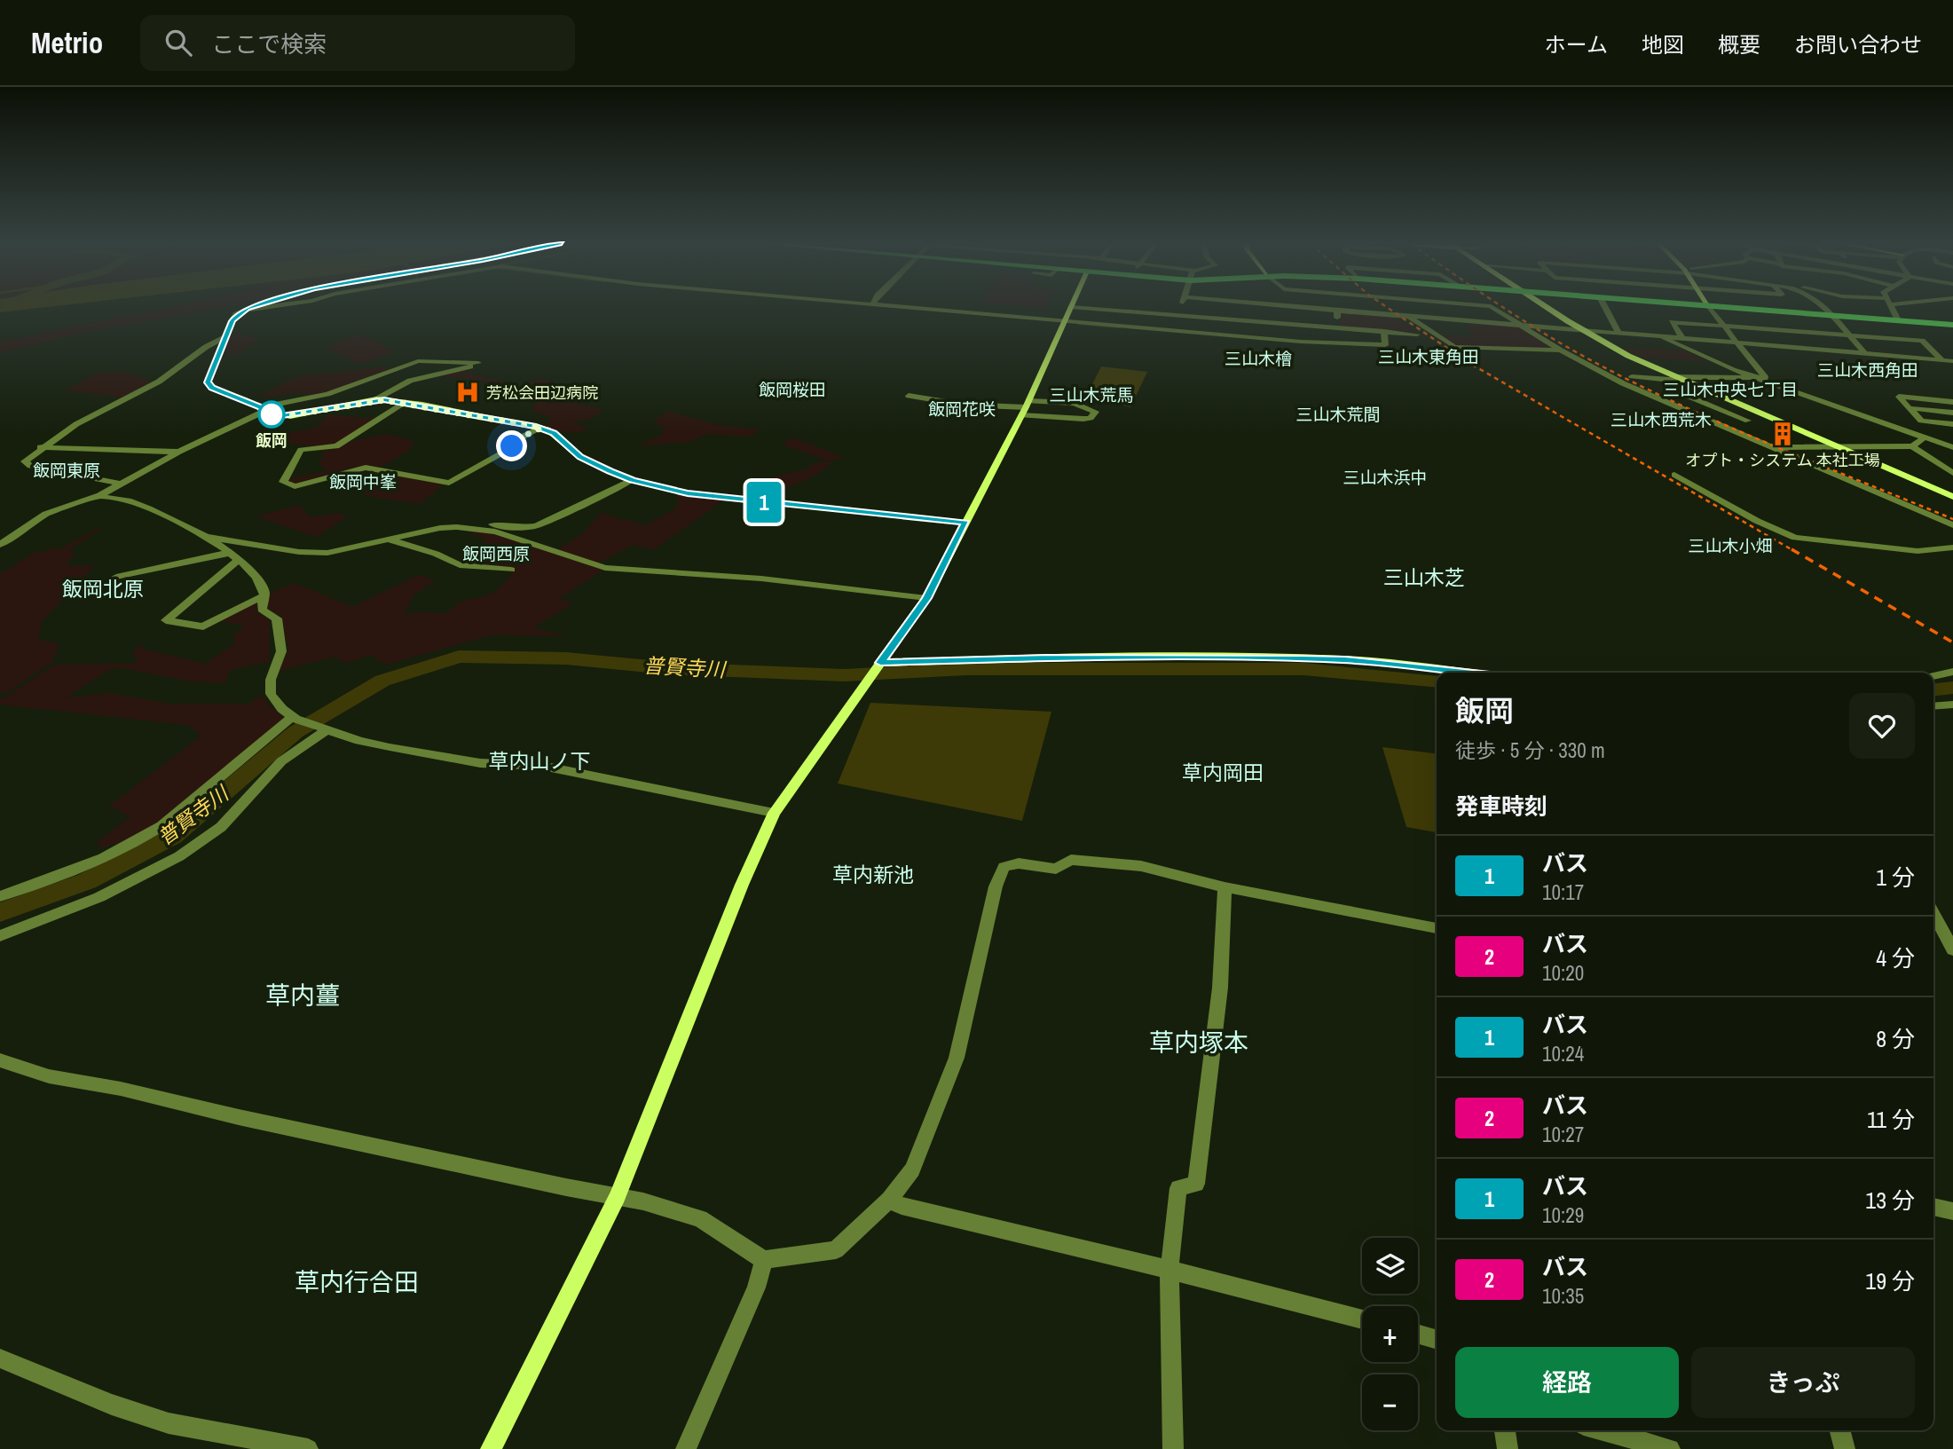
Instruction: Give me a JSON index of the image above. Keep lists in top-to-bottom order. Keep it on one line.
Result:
{"districts":["三山木東角田","三山木檜","三山木西角田","飯岡桜田","三山木中央七丁目","三山木荒馬","飯岡花咲","三山木荒間","三山木西荒木","飯岡東原","三山木浜中","飯岡中峯","三山木小畑","飯岡西原","三山木芝","飯岡北原","草内山ノ下","草内岡田","草内新池","草内薑","草内塚本","草内行合田"],"water":["普賢寺川"],"places":{"hospital":["芳松会田辺病院"],"other":["飯岡"],"building":["オプト・システム 本社工場"]},"lines":["bus line 1"],"page":{"header":"Metrio","search":"ここで検索","nav":["ホーム","地図","概要","お問い合わせ"],"on_map":"1","heading":[["飯岡","徒歩 · 5 分 · 330 m"],"発車時刻"],"list":[{"mark":"1","name":"バス","note":"10:17","value":"1 分"},{"mark":"2","name":"バス","note":"10:20","value":"4 分"},{"mark":"1","name":"バス","note":"10:24","value":"8 分"},{"mark":"2","name":"バス","note":"10:27","value":"11 分"},{"mark":"1","name":"バス","note":"10:29","value":"13 分"},{"mark":"2","name":"バス","note":"10:35","value":"19 分"}],"map_buttons":["+","−"],"buttons":["経路","きっぷ"]}}
